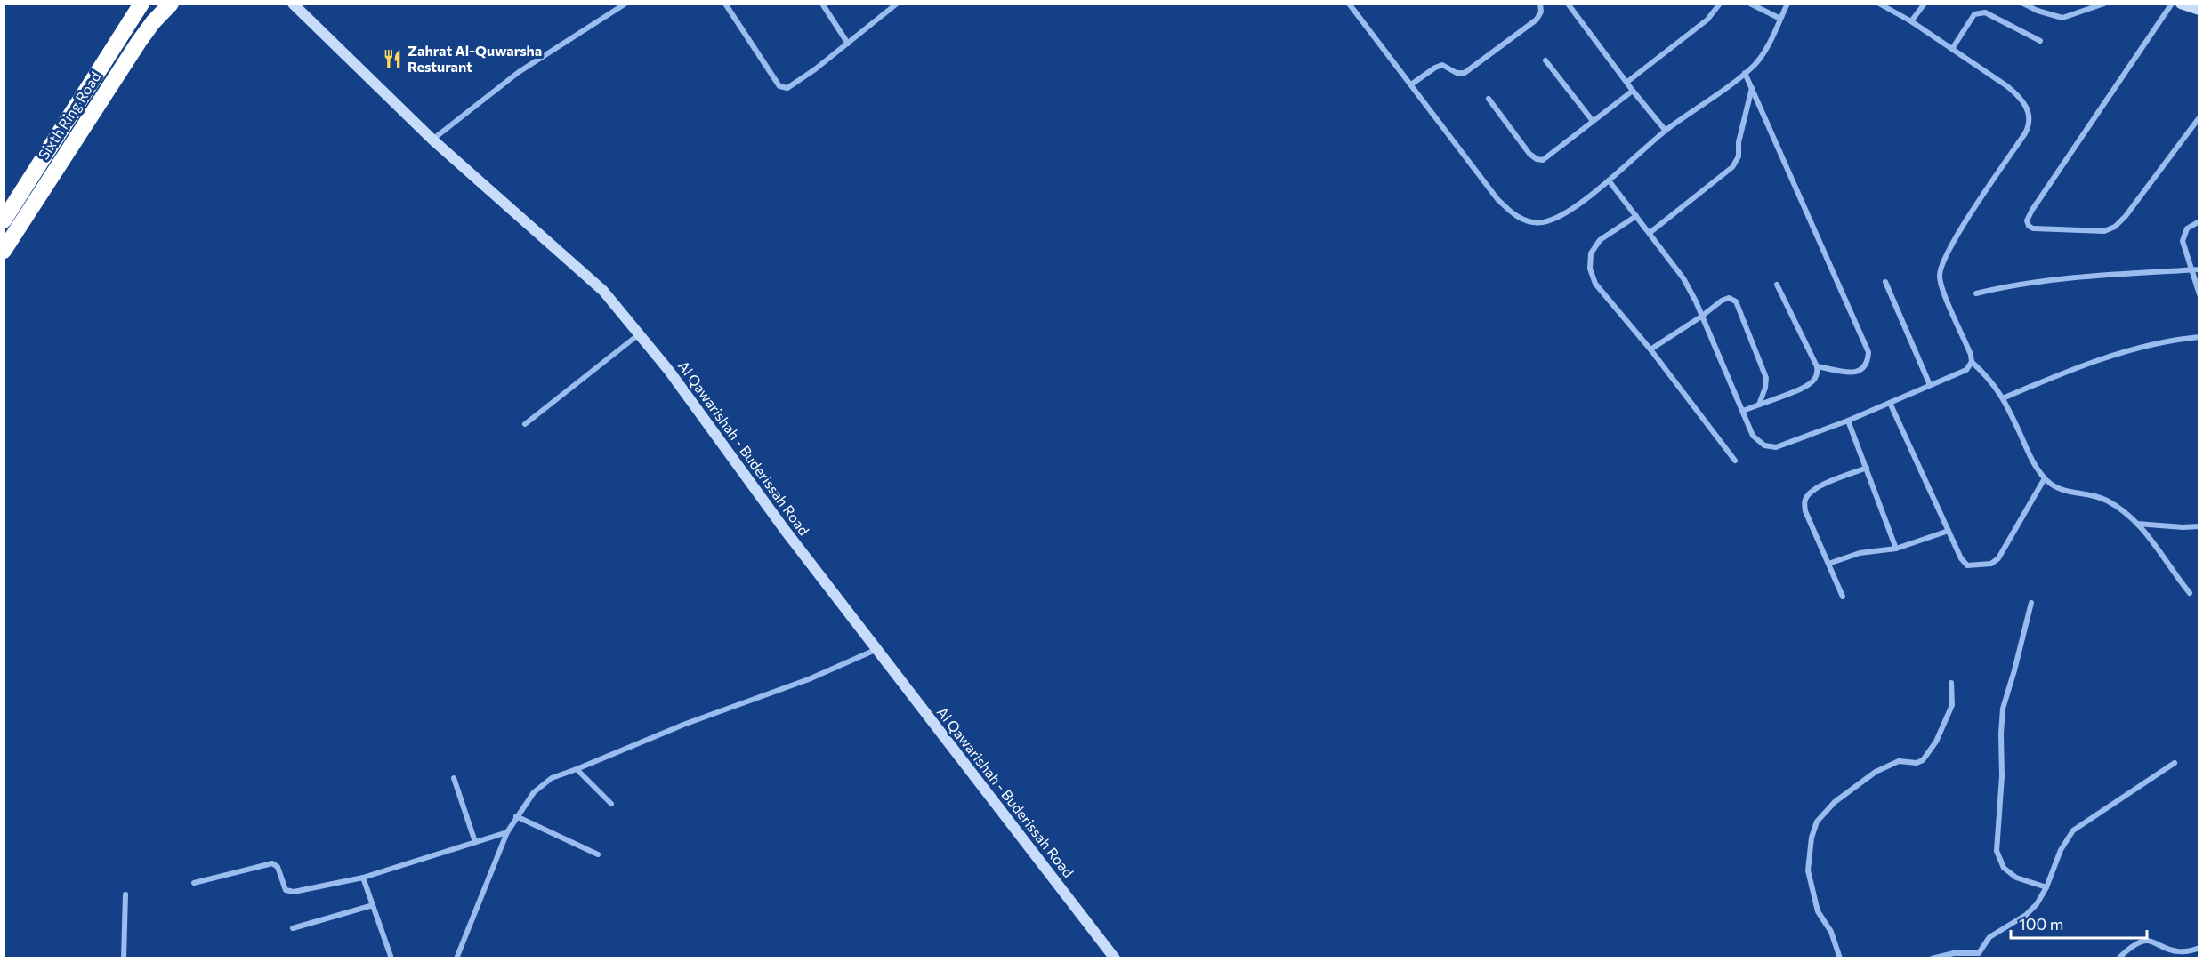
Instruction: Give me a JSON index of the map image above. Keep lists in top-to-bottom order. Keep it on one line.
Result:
{"streets":{"highway":["Sixth Ring Road"],"main road":["Al Qawarishah - Buderissah Road"]},"places":{"restaurant":["Zahrat Al-Quwarsha Resturant"]},"scale_bar":"100 m"}
